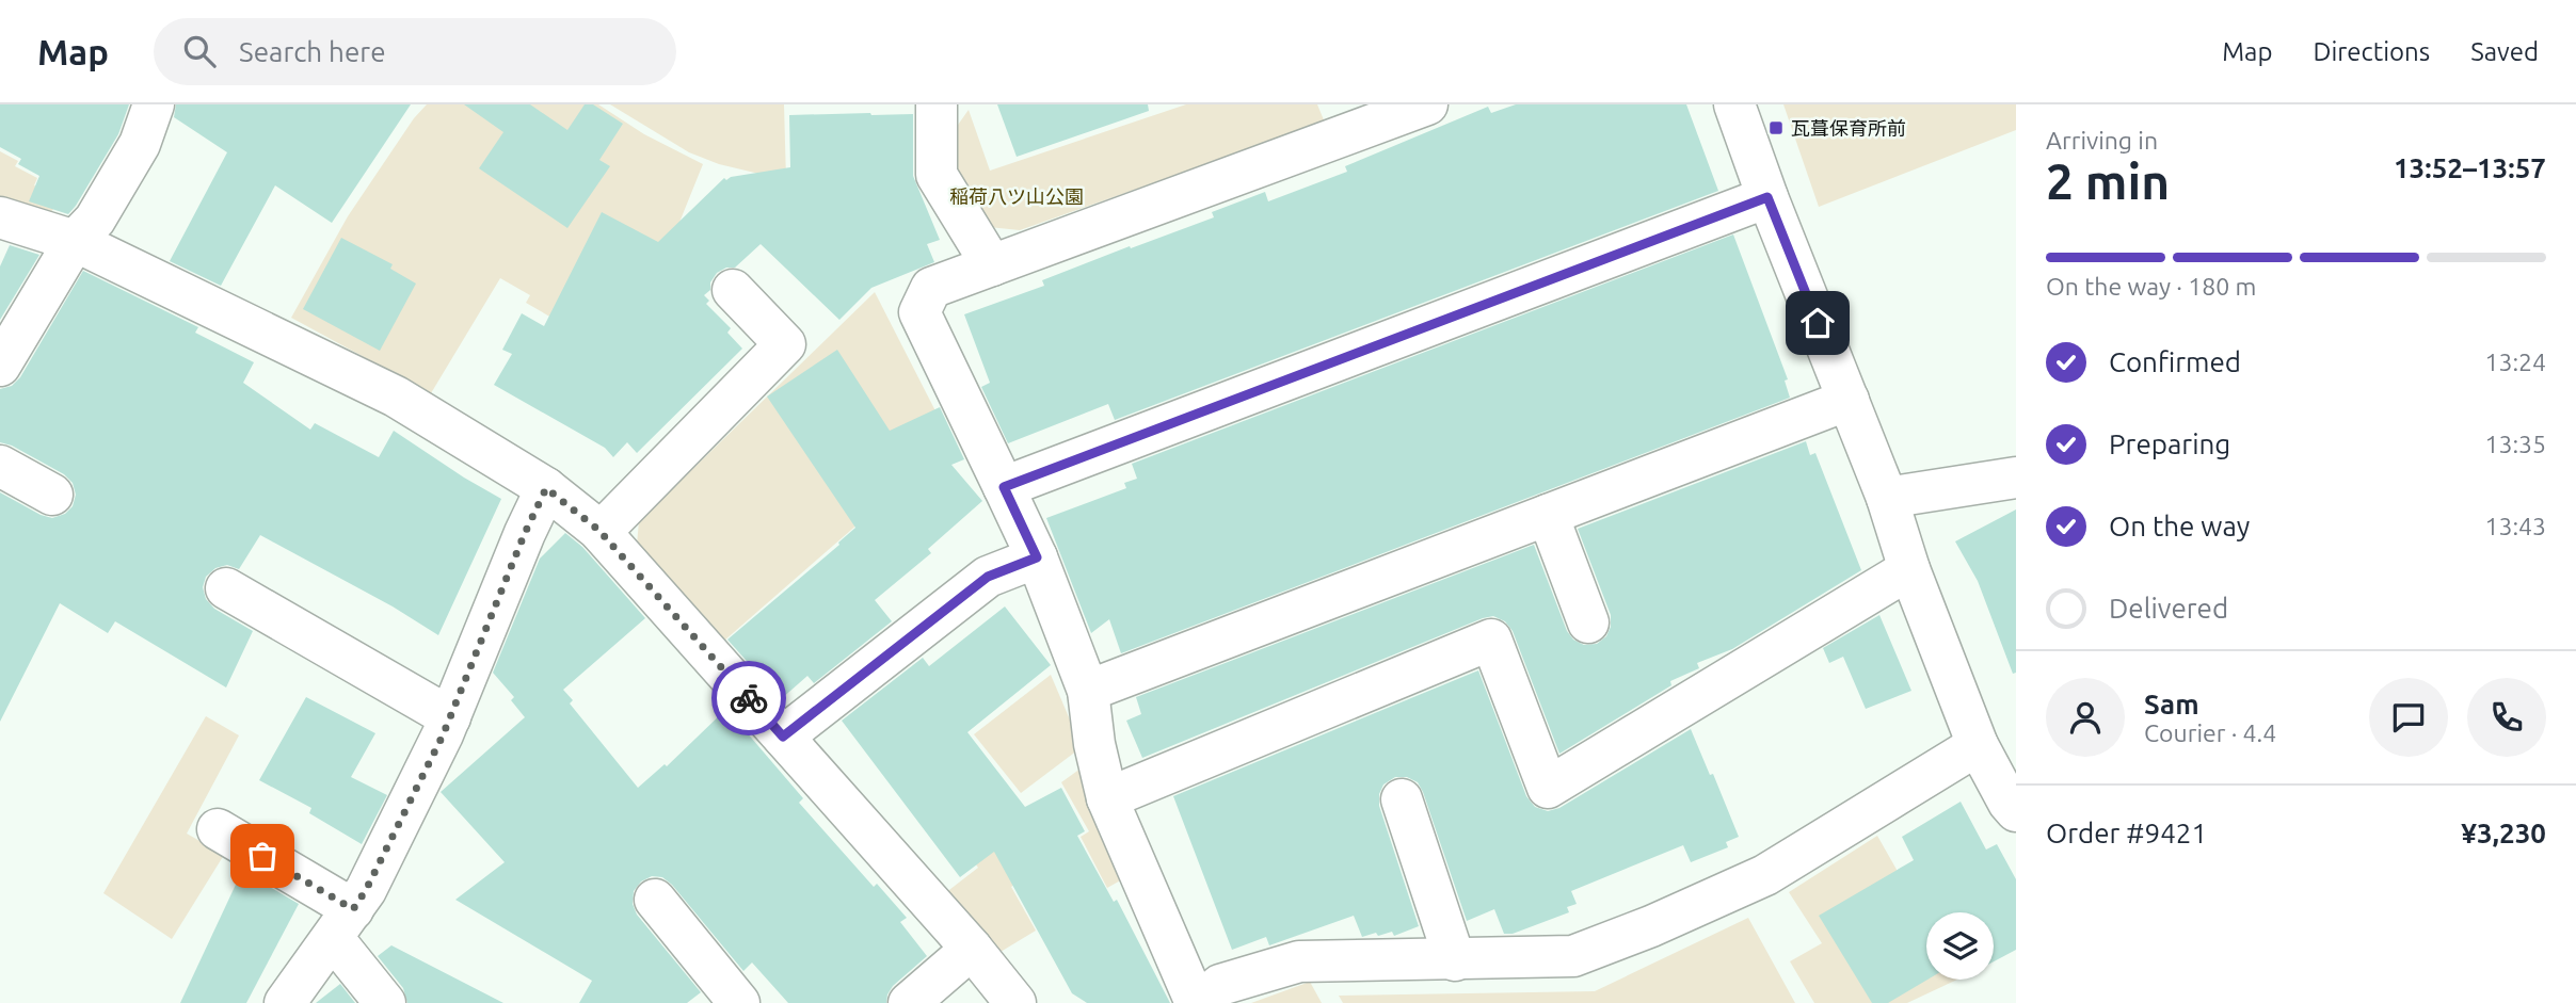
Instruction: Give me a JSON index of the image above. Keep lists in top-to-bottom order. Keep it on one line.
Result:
{"parks":["稲荷八ツ山公園"],"places":{"transit":["瓦葺保育所前"]},"page":{"header":"Map","search":"Search here","nav":["Map","Directions","Saved"],"heading":["2 min","Arriving in","13:52–13:57"],"panel":["Sam","Courier · 4.4","Order #9421","¥3,230"],"bar":"On the way · 180 m","list":[["Confirmed","13:24"],["Preparing","13:35"],["On the way","13:43"],"Delivered"]}}
